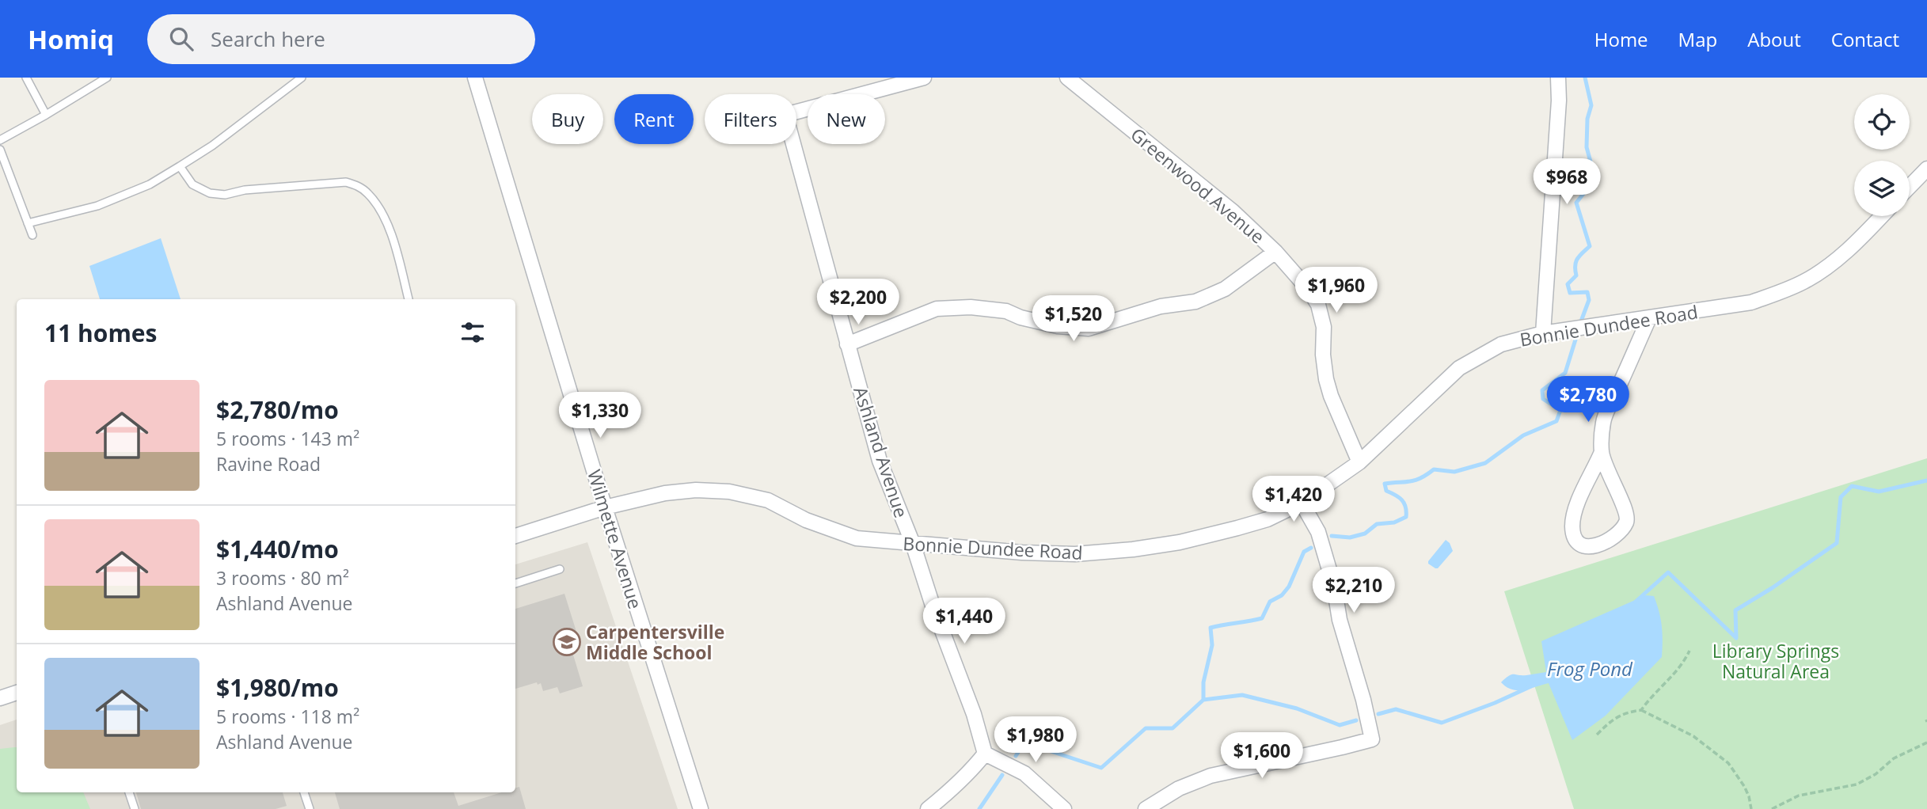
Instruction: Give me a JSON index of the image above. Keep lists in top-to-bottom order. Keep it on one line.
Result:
{"streets":{"street":["Greenwood Avenue","Bonnie Dundee Road","Ashland Avenue","Wilmette Avenue"]},"crossings":[["Greenwood Avenue","Bonnie Dundee Road"],["Bonnie Dundee Road","Ashland Avenue"],["Bonnie Dundee Road","Wilmette Avenue"]],"water":["Frog Pond"],"parks":["Library Springs Natural Area"],"places":{"school or university":["Carpentersville Middle School"]},"page":{"header":"Homiq","search":"Search here","nav":["Home","Map","About","Contact"],"chip":["Buy","Rent","Filters","New"],"price":["$968","$1,960","$2,200","$1,520","$2,780","$1,330","$1,420","$2,210","$1,440","$1,980","$1,600"],"heading":"11 homes","list":[{"name":"$2,780/mo","note":"5 rooms · 143 m² · Ravine Road"},{"name":"$1,440/mo","note":"3 rooms · 80 m² · Ashland Avenue"},{"name":"$1,980/mo","note":"5 rooms · 118 m² · Ashland Avenue"}]}}
